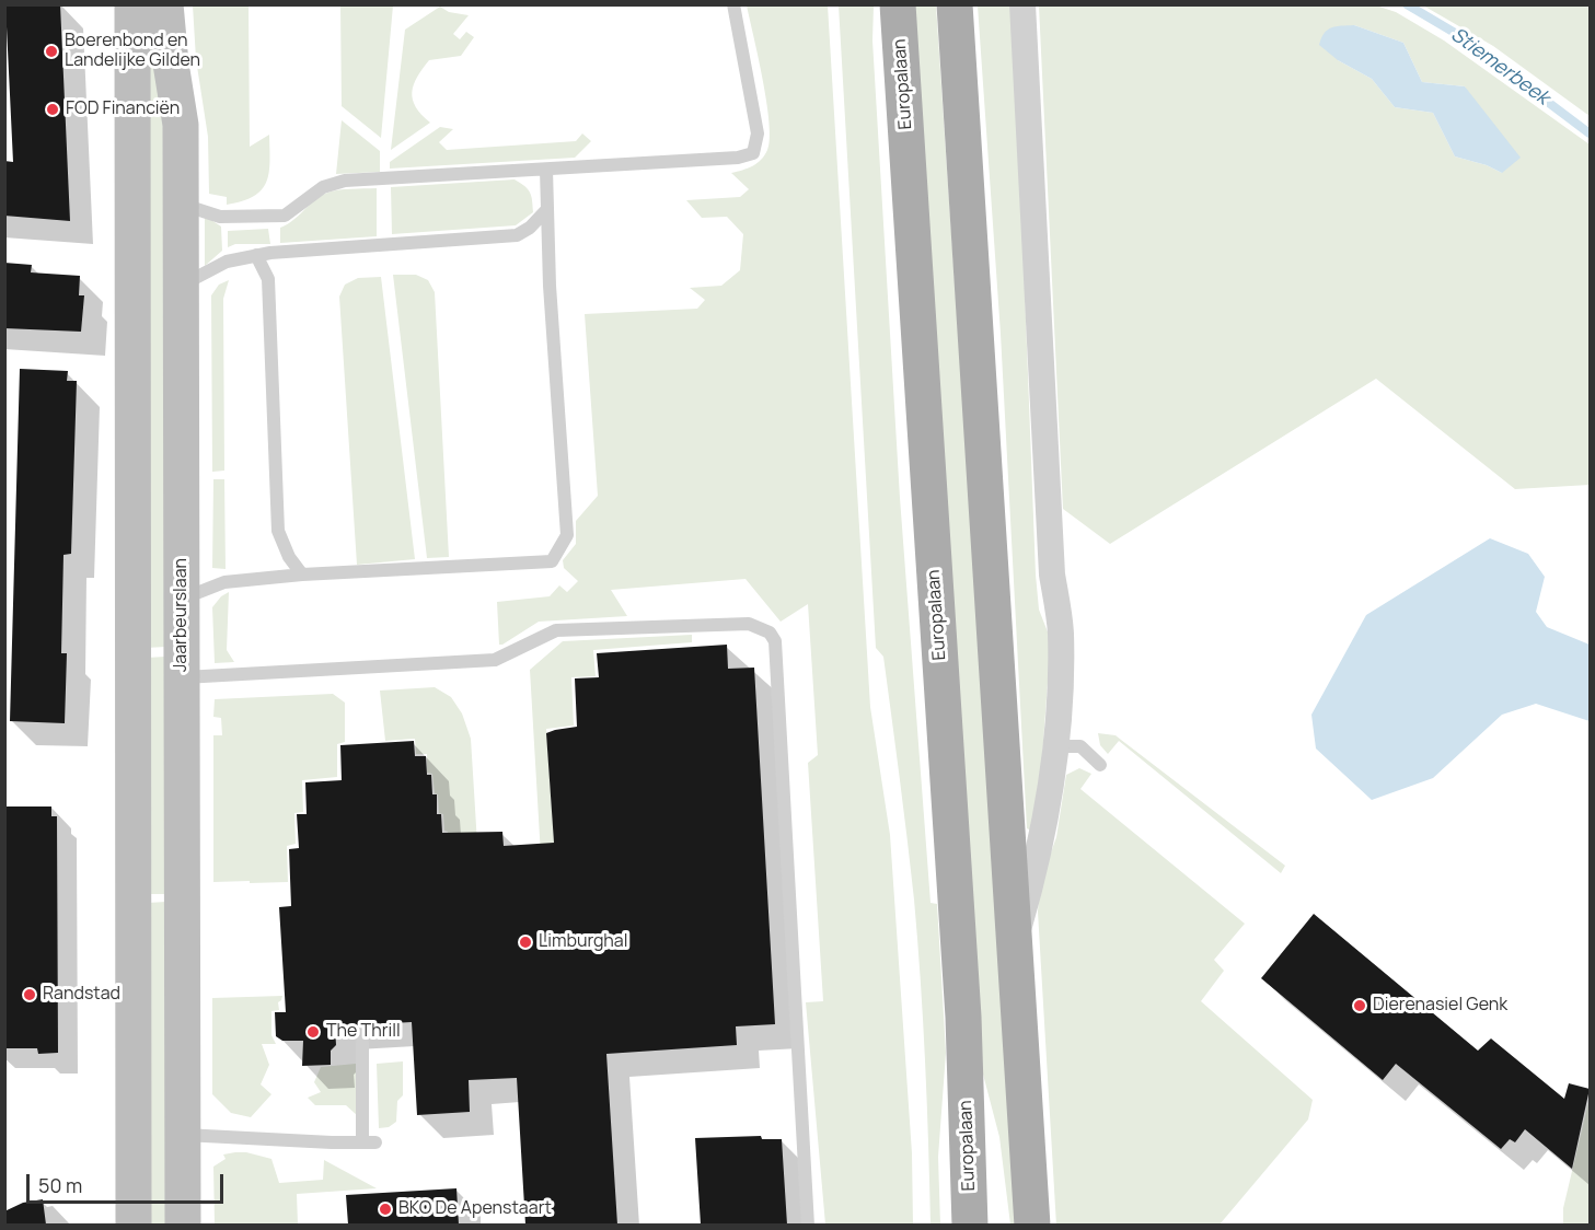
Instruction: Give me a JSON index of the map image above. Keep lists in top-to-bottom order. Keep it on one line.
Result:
{"streets":{"main road":["Europalaan","Jaarbeurslaan"]},"water":["Stiemerbeek"],"places":["Boerenbond en Landelijke Gilden","FOD Financiën","Limburghal","Randstad","Dierenasiel Genk","The Thrill","BKO De Apenstaart"],"scale_bar":"50 m"}
